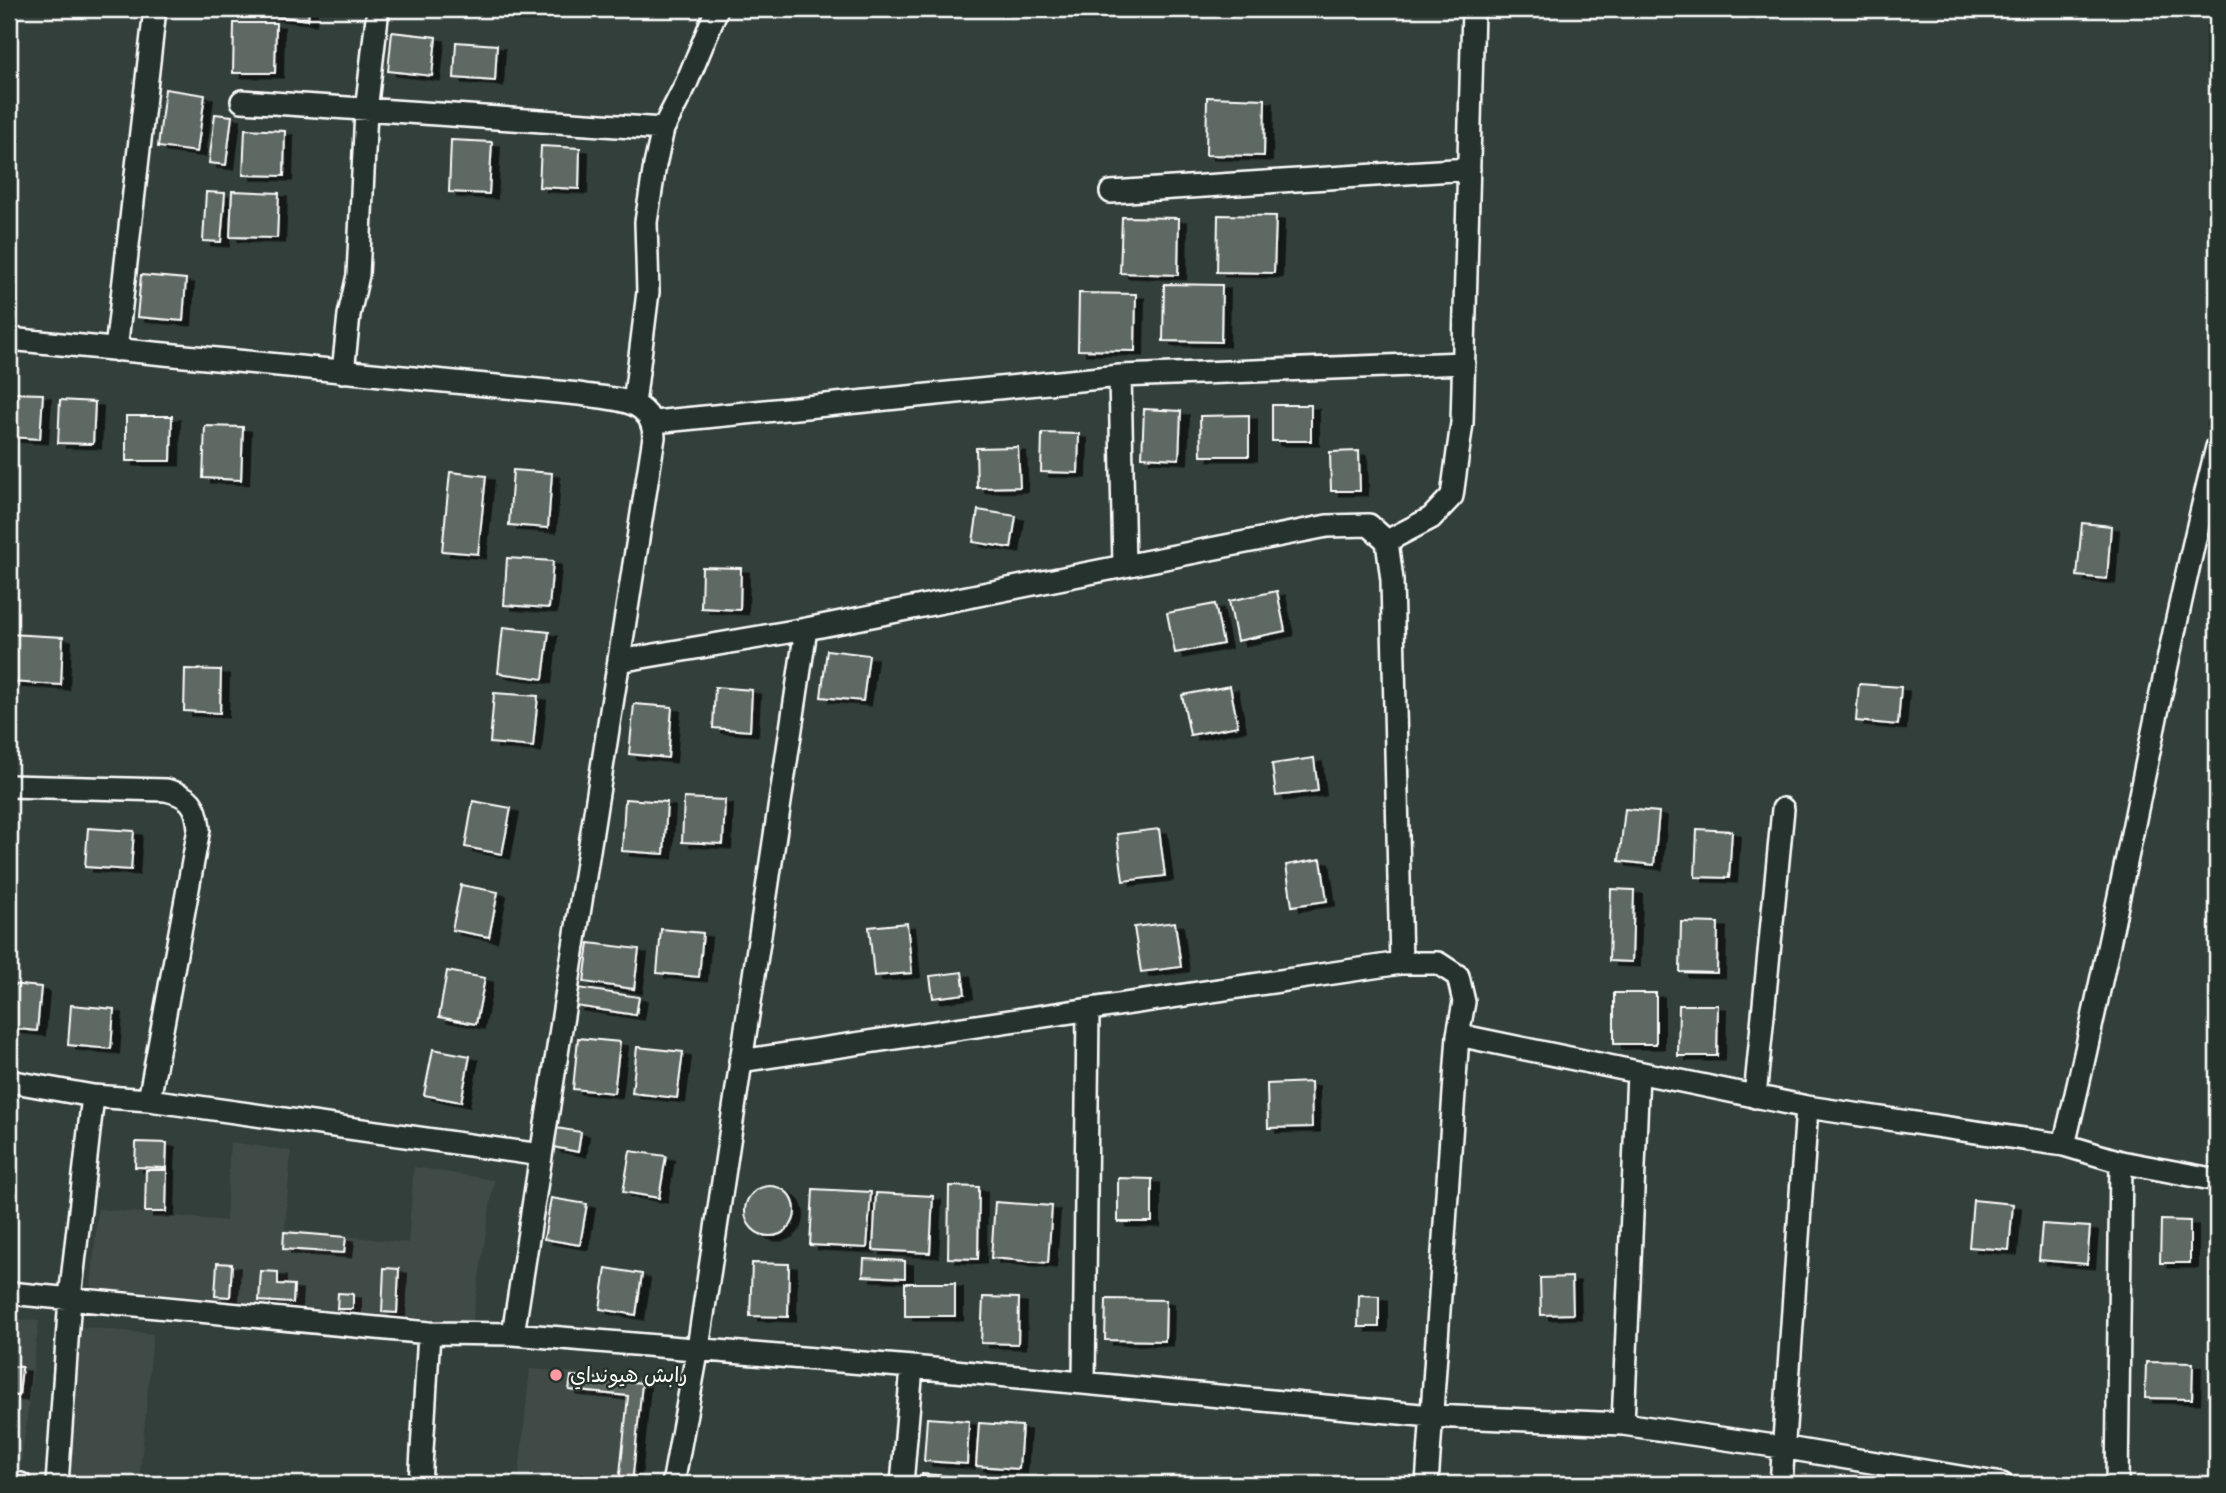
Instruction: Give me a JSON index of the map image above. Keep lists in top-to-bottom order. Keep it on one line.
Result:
{"places":["رابش هيونداي"]}
